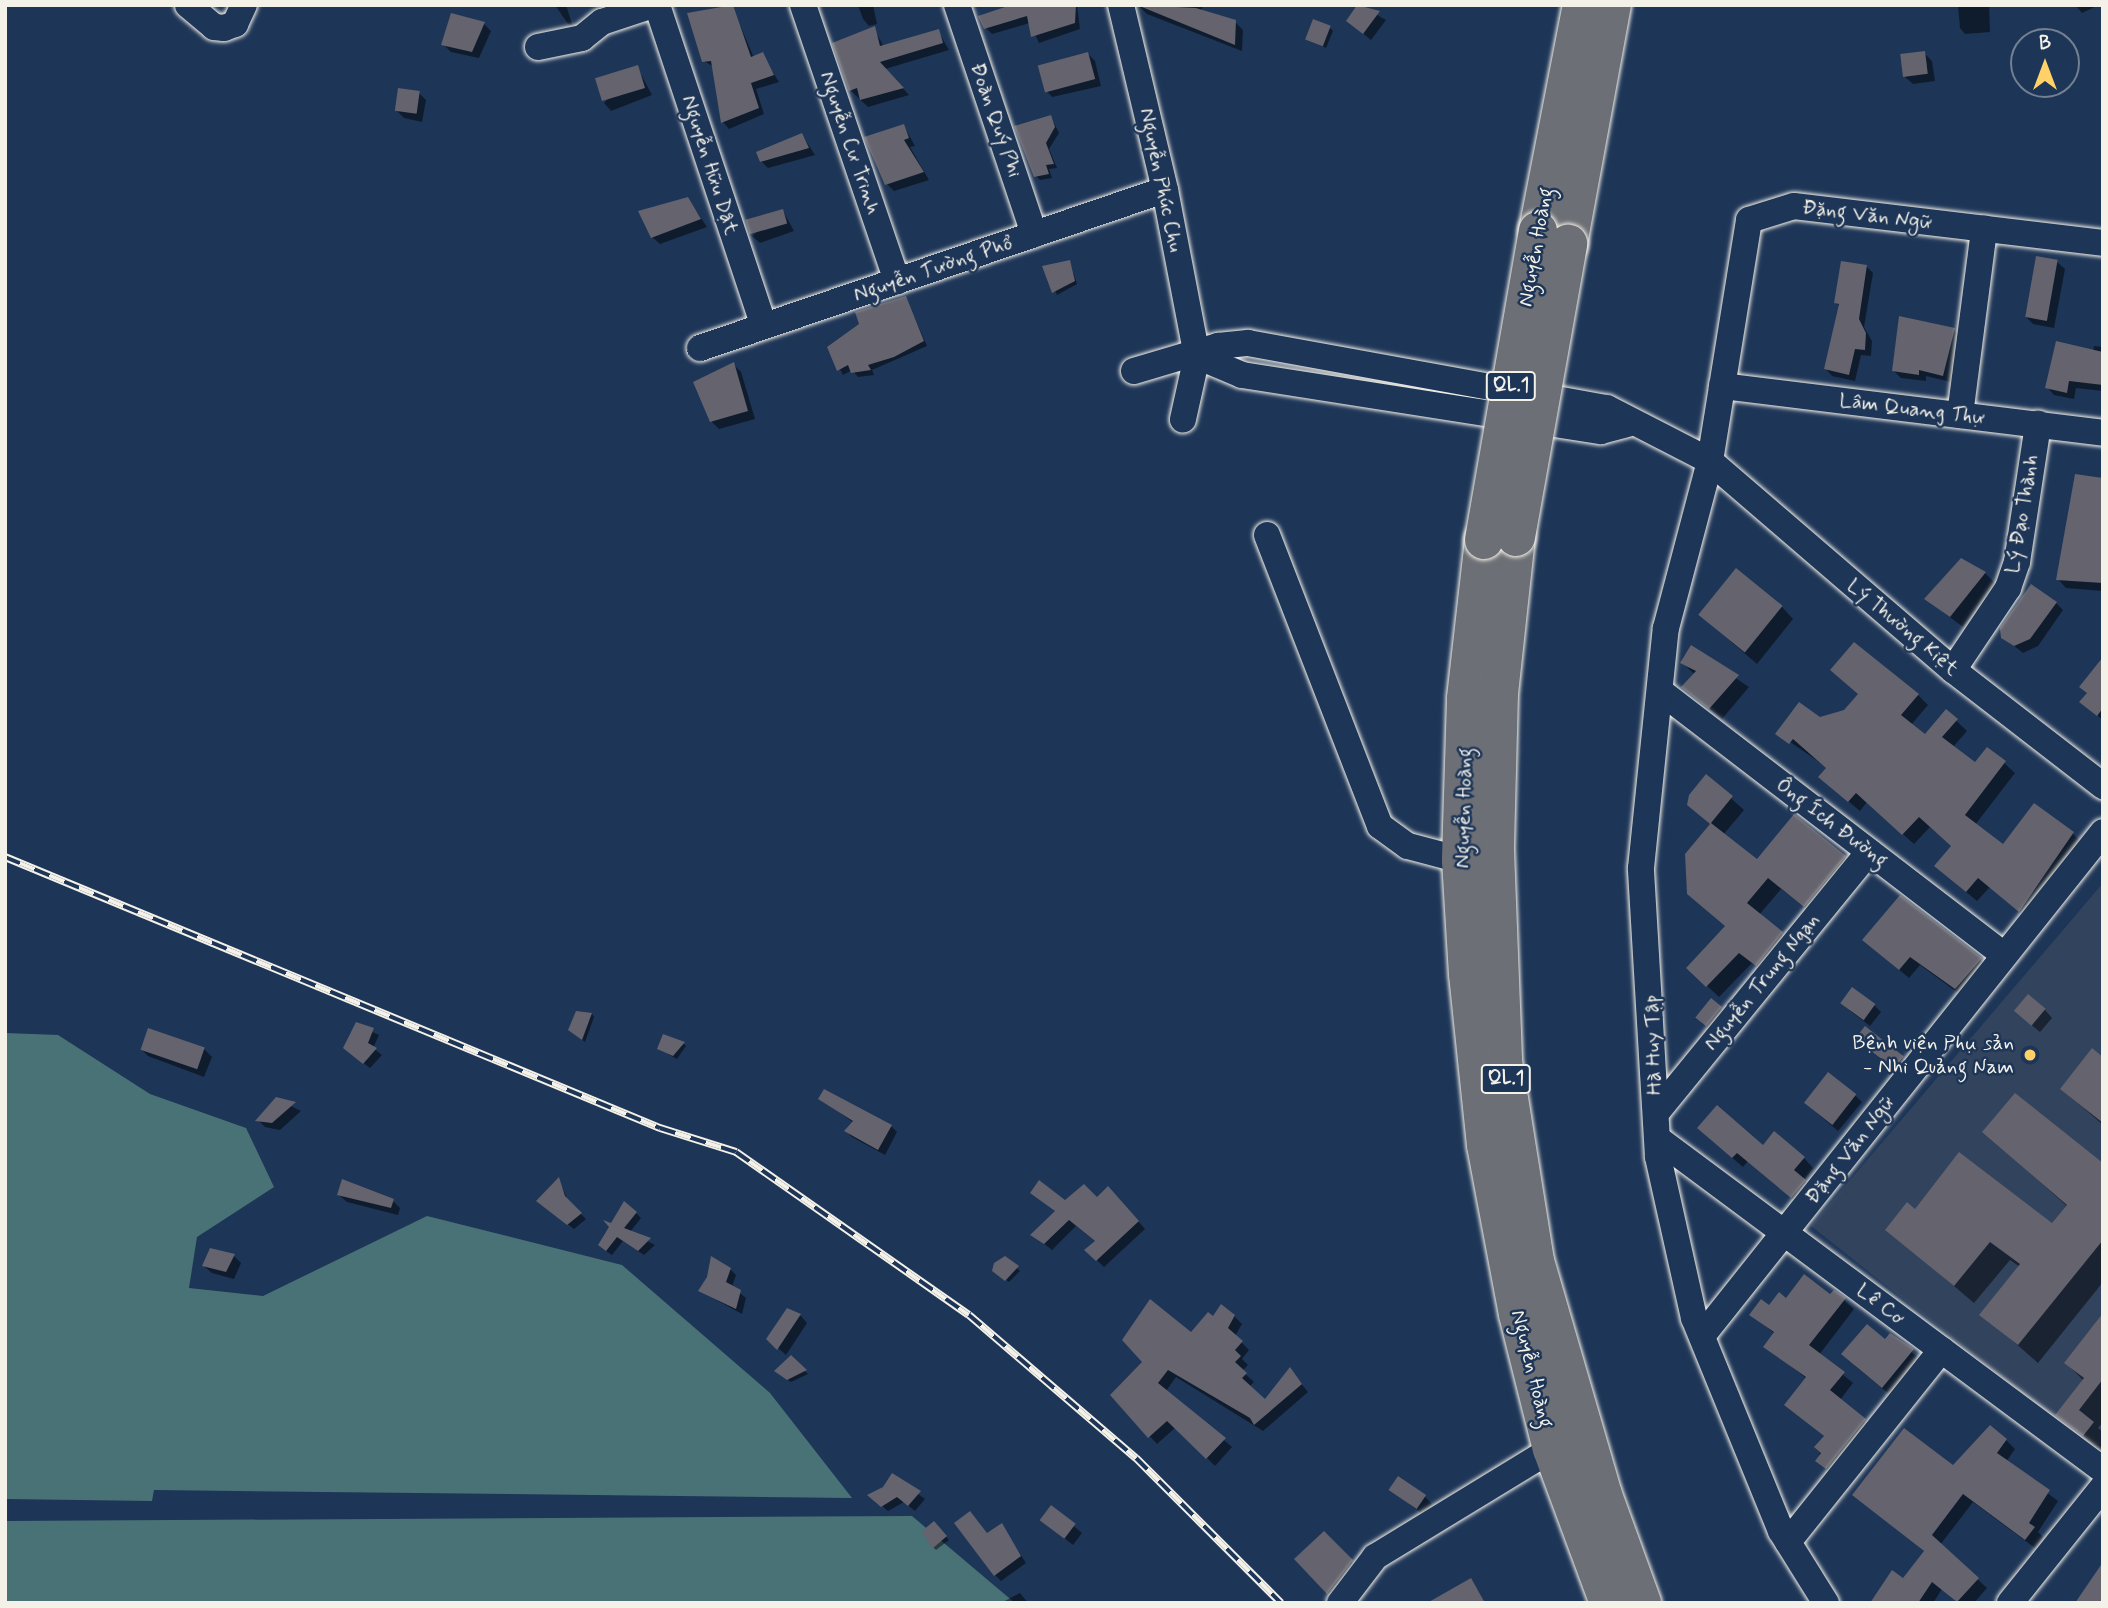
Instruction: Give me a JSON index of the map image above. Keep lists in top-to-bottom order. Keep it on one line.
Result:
{"streets":{"highway":["Nguyễn Hoàng","QL.1"],"street":["Đoàn Quý Phi","Nguyễn Cư Trinh","Nguyễn Hữu Dật","Nguyễn Phúc Chu","Đặng Văn Ngữ","Nguyễn Tường Phổ","Lâm Quang Thự","Lý Đạo Thành","Lý Thường Kiệt","Ông Ích Đường","Nguyễn Trung Ngạn","Hà Huy Tập","Lê Cơ"]},"crossings":[["Đoàn Quý Phi","Nguyễn Tường Phổ"],["Nguyễn Cư Trinh","Nguyễn Tường Phổ"],["Nguyễn Hữu Dật","Nguyễn Tường Phổ"],["Nguyễn Phúc Chu","Nguyễn Tường Phổ"],["Nguyễn Phúc Chu","Lý Thường Kiệt"],["Đặng Văn Ngữ","Lâm Quang Thự"],["Đặng Văn Ngữ","Lý Thường Kiệt"],["Đặng Văn Ngữ","Ông Ích Đường"],["Đặng Văn Ngữ","Hà Huy Tập"],["Đặng Văn Ngữ","Lê Cơ"],["Lâm Quang Thự","Lý Đạo Thành"],["Lý Đạo Thành","Lý Thường Kiệt"],["Lý Thường Kiệt","Hà Huy Tập"],["Ông Ích Đường","Nguyễn Trung Ngạn"],["Ông Ích Đường","Hà Huy Tập"],["Nguyễn Trung Ngạn","Hà Huy Tập"],["Hà Huy Tập","Lê Cơ"]],"places":["Bệnh viện Phụ sản - Nhi Quảng Nam"],"north":"top"}
